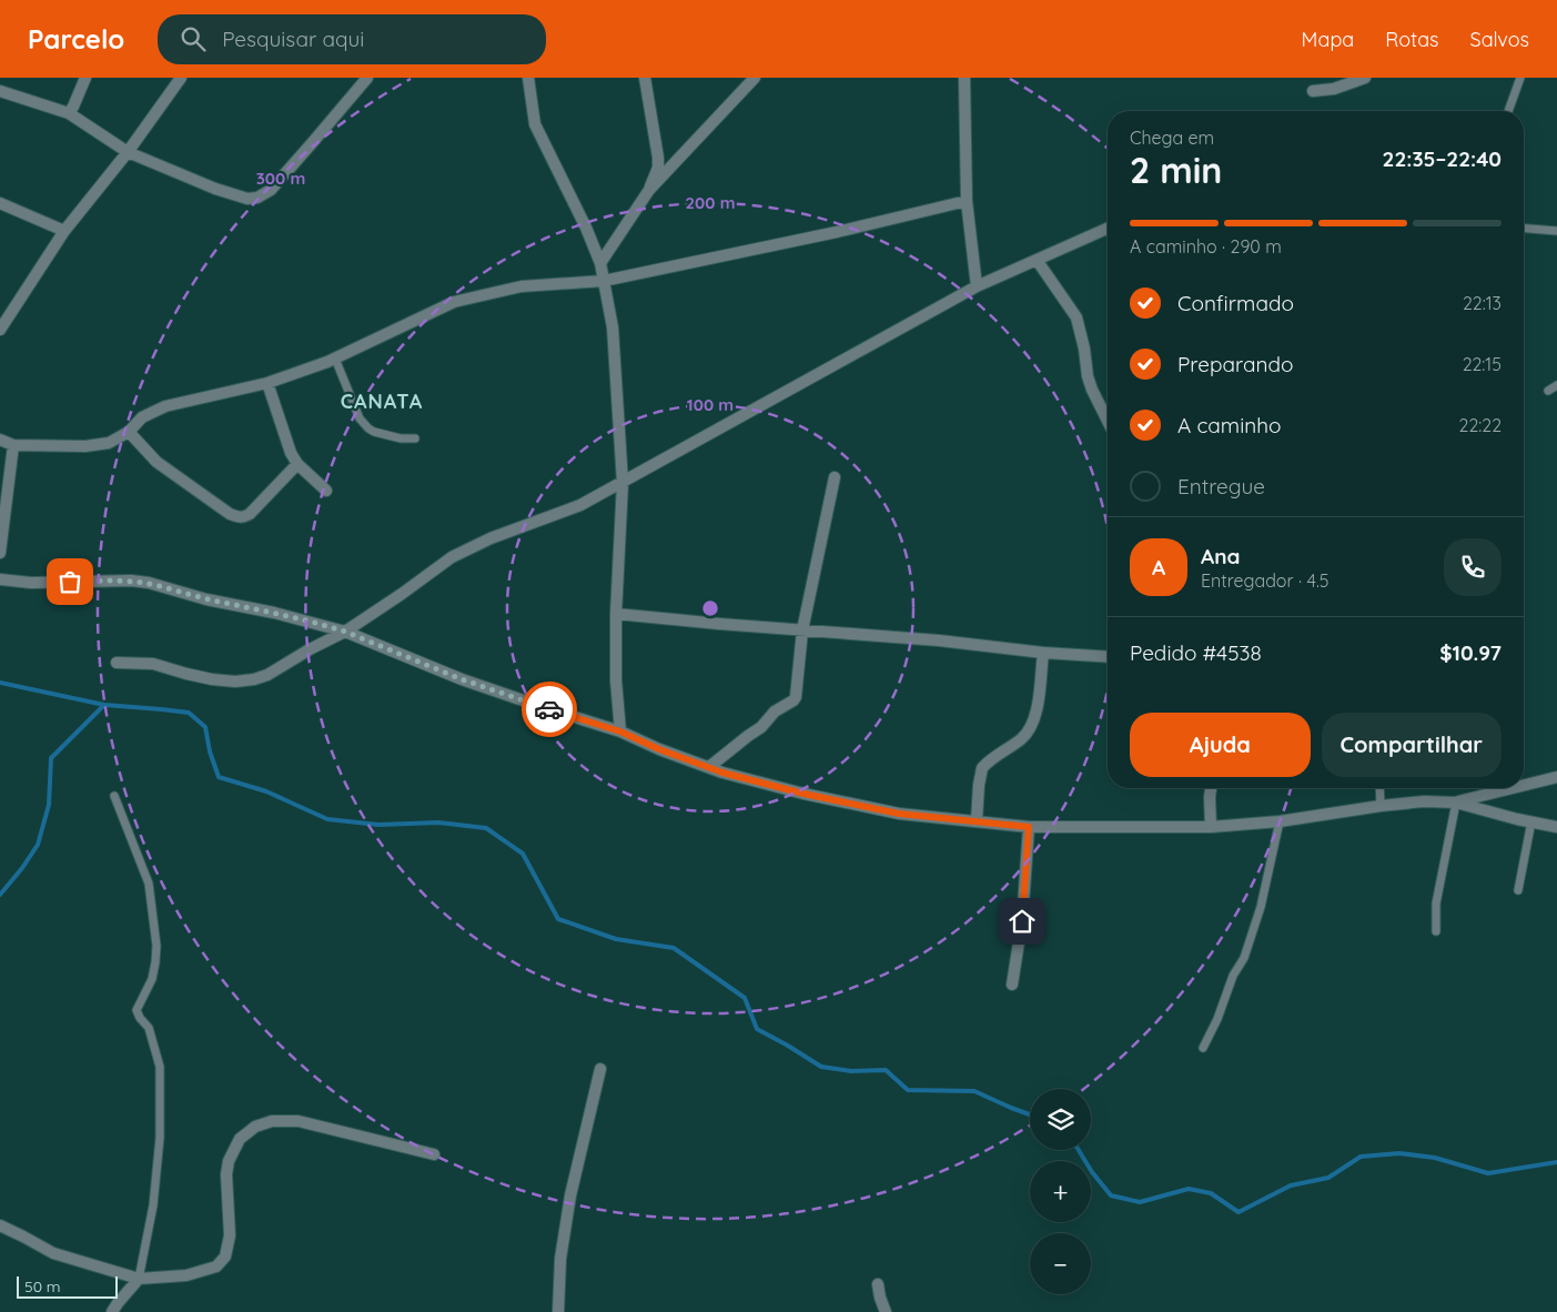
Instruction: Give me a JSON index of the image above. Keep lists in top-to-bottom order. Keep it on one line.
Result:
{"districts":["CANATA"],"scale_bar":"50 m","page":{"header":"Parcelo","search":"Pesquisar aqui","nav":["Mapa","Rotas","Salvos"],"heading":["2 min","Chega em","22:35–22:40"],"panel":["Ana","Entregador · 4.5","Pedido #4538","$10.97"],"bar":"A caminho · 290 m","list":[["Confirmado","22:13"],["Preparando","22:15"],["A caminho","22:22"],"Entregue"],"round":"A","buttons":["Ajuda","Compartilhar"],"map_buttons":["+","−"],"scale":"50 m"},"rings":["300 m","200 m","100 m"]}
